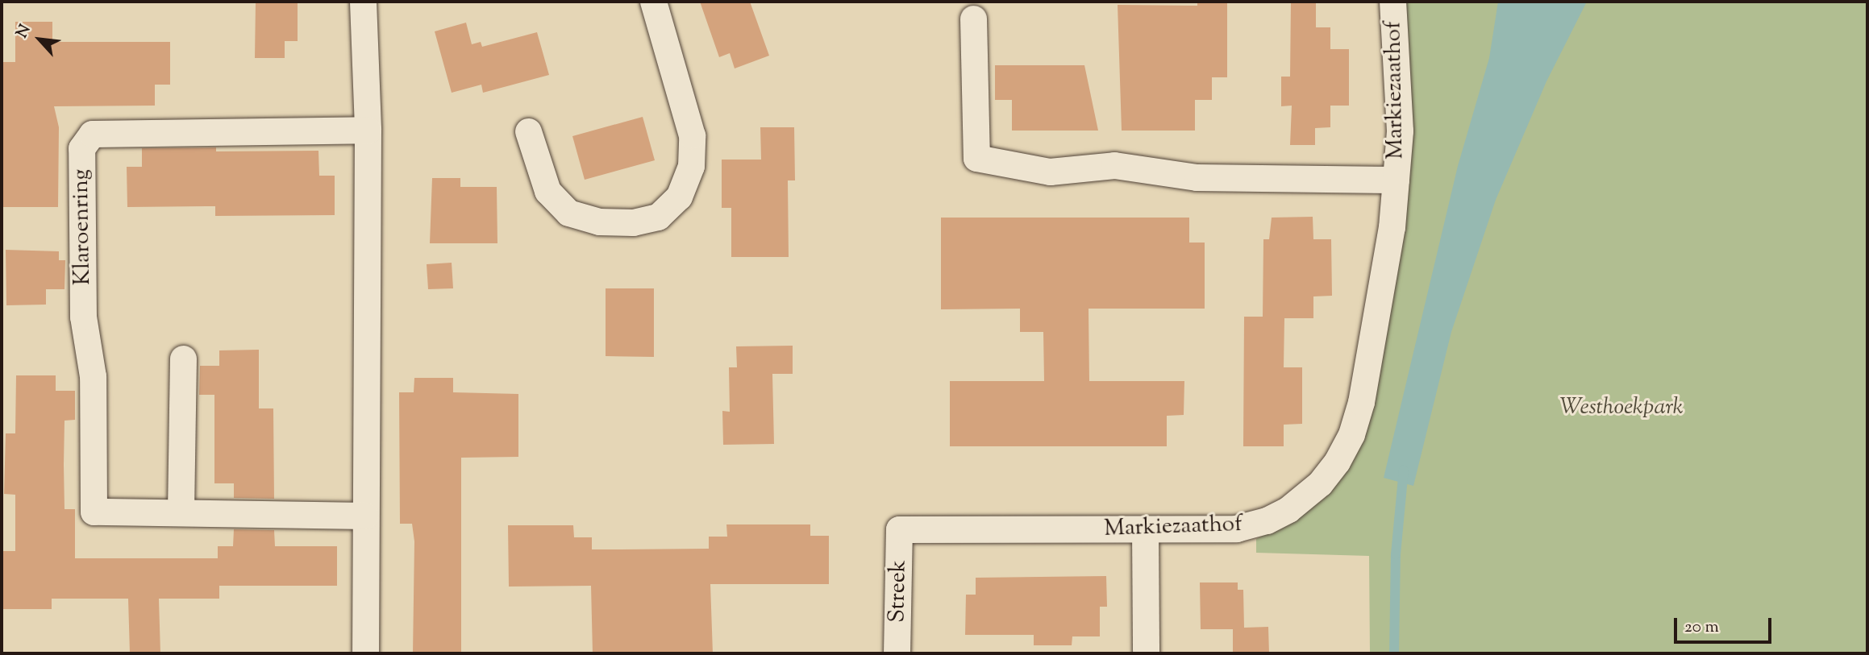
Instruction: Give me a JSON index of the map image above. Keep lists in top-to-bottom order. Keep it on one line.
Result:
{"streets":{"street":["Markiezaathof","Klaroenring","Streek"]},"crossings":[["Markiezaathof","Streek"]],"parks":["Westhoekpark"],"scale_bar":"20 m","north":"top left"}
